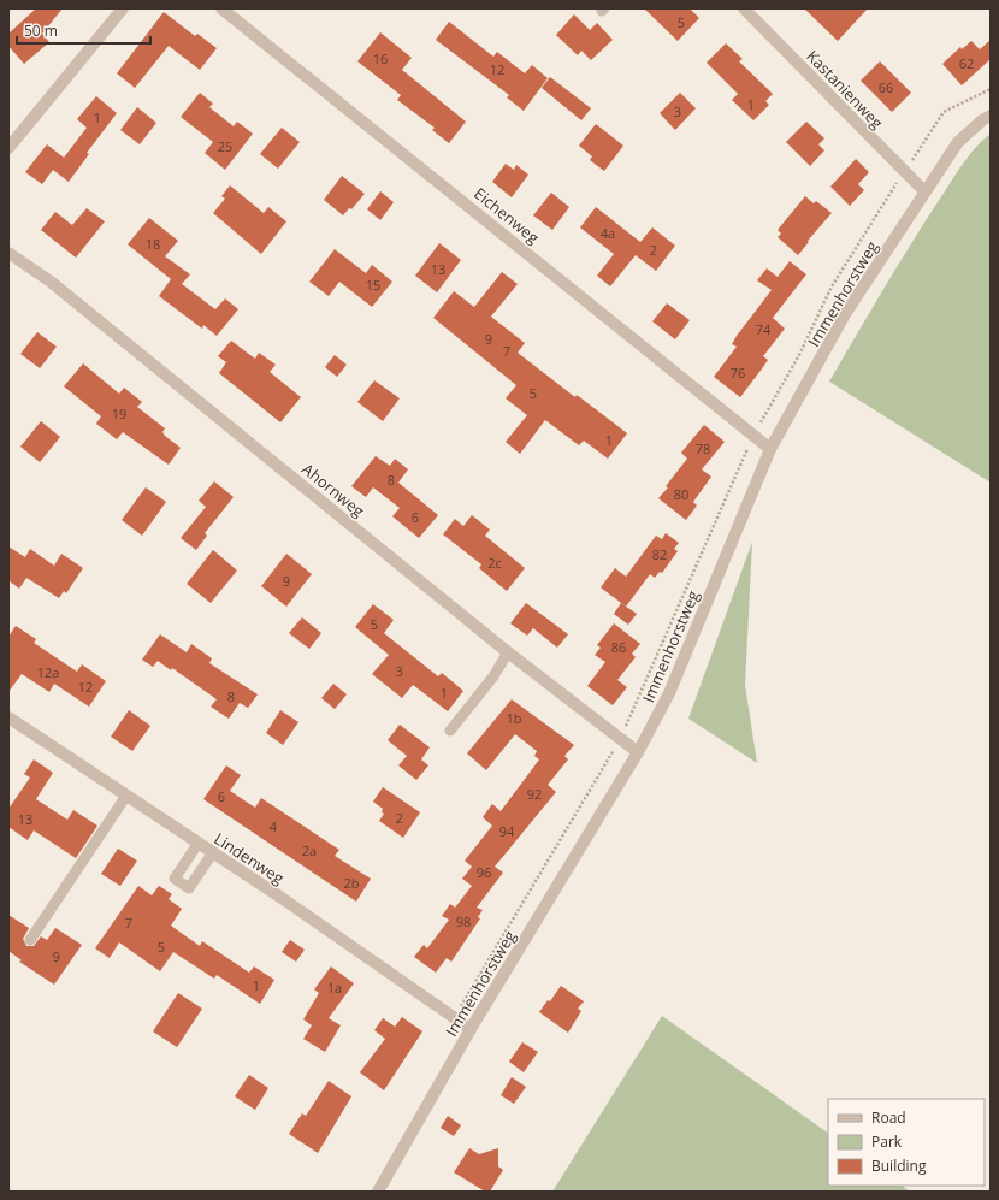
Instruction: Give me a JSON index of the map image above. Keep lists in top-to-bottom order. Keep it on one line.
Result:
{"streets":{"street":["Kastanienweg","Eichenweg","Immenhorstweg","Ahornweg","Lindenweg"]},"crossings":[["Kastanienweg","Immenhorstweg"],["Eichenweg","Immenhorstweg"],["Immenhorstweg","Ahornweg"],["Immenhorstweg","Lindenweg"]],"house_numbers":["5","16","62","12","66","1","3","1","25","4a","18","2","13","15","74","9","7","76","5","19","1","78","8","80","6","82","2c","9","5","86","3","12a","12","1","8","1b","92","6","2","13","4","94","2a","96","2b","98","7","5","9","1","1a"],"legend":["Road","Park","Building"],"scale_bar":"50 m"}
